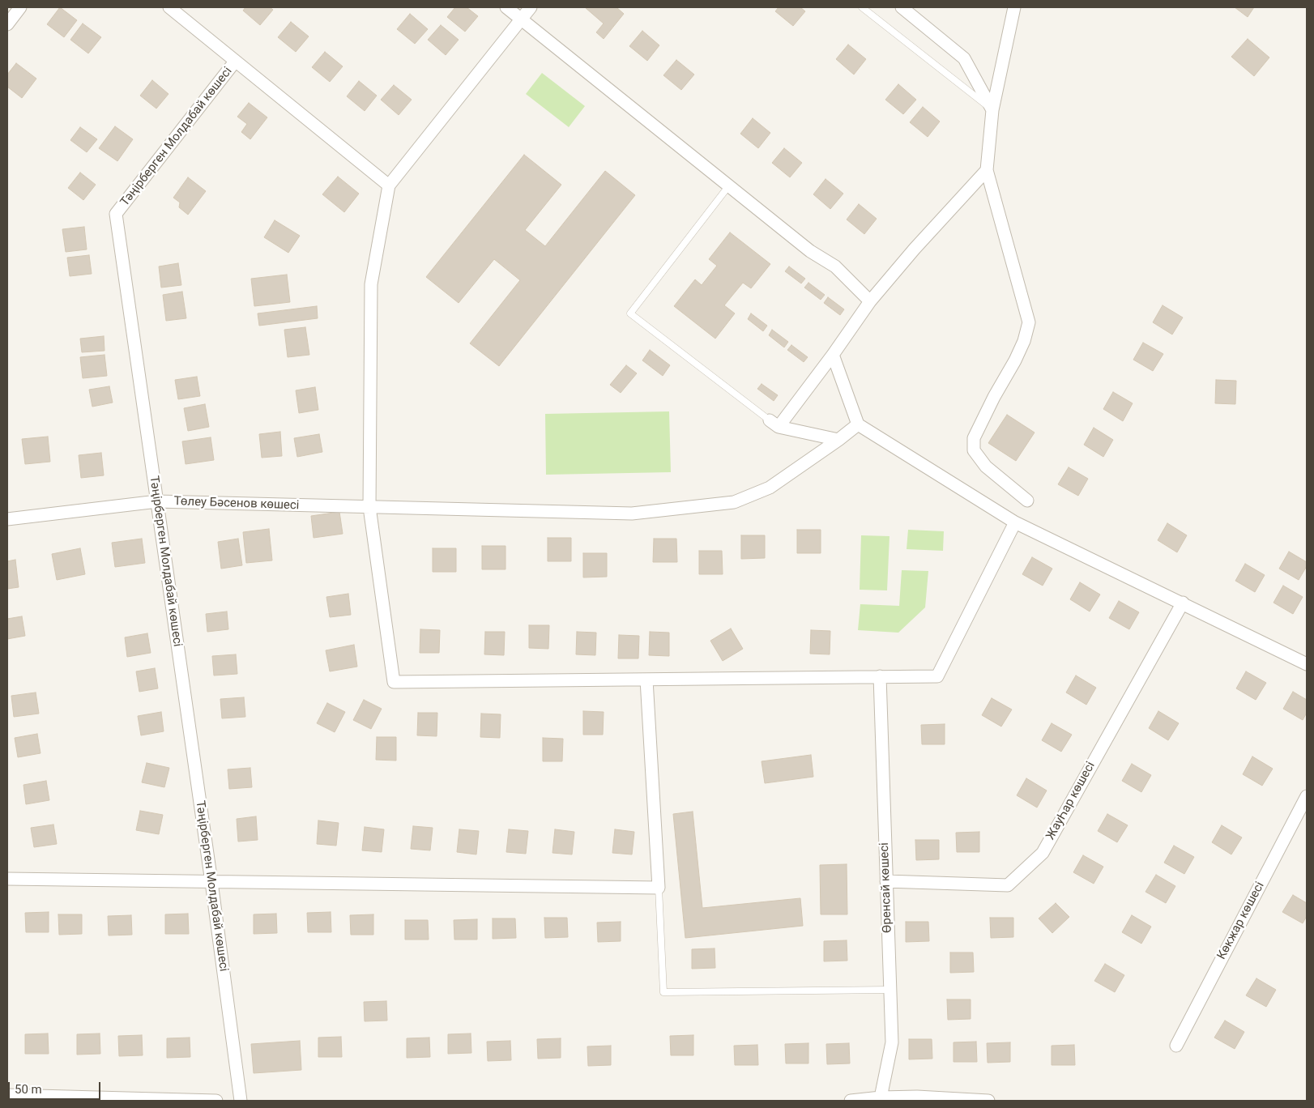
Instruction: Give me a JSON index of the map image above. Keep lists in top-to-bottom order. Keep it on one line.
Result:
{"streets":{"street":["Тәңірберген Молдабай көшесі","Төлеу Бәсенов көшесі","ЖауҺар көшесі","Өренсай көшесі","Көкжар көшесі"]},"crossings":[["Тәңірберген Молдабай көшесі","Төлеу Бәсенов көшесі"],["ЖауҺар көшесі","Өренсай көшесі"]],"scale_bar":"50 m"}
